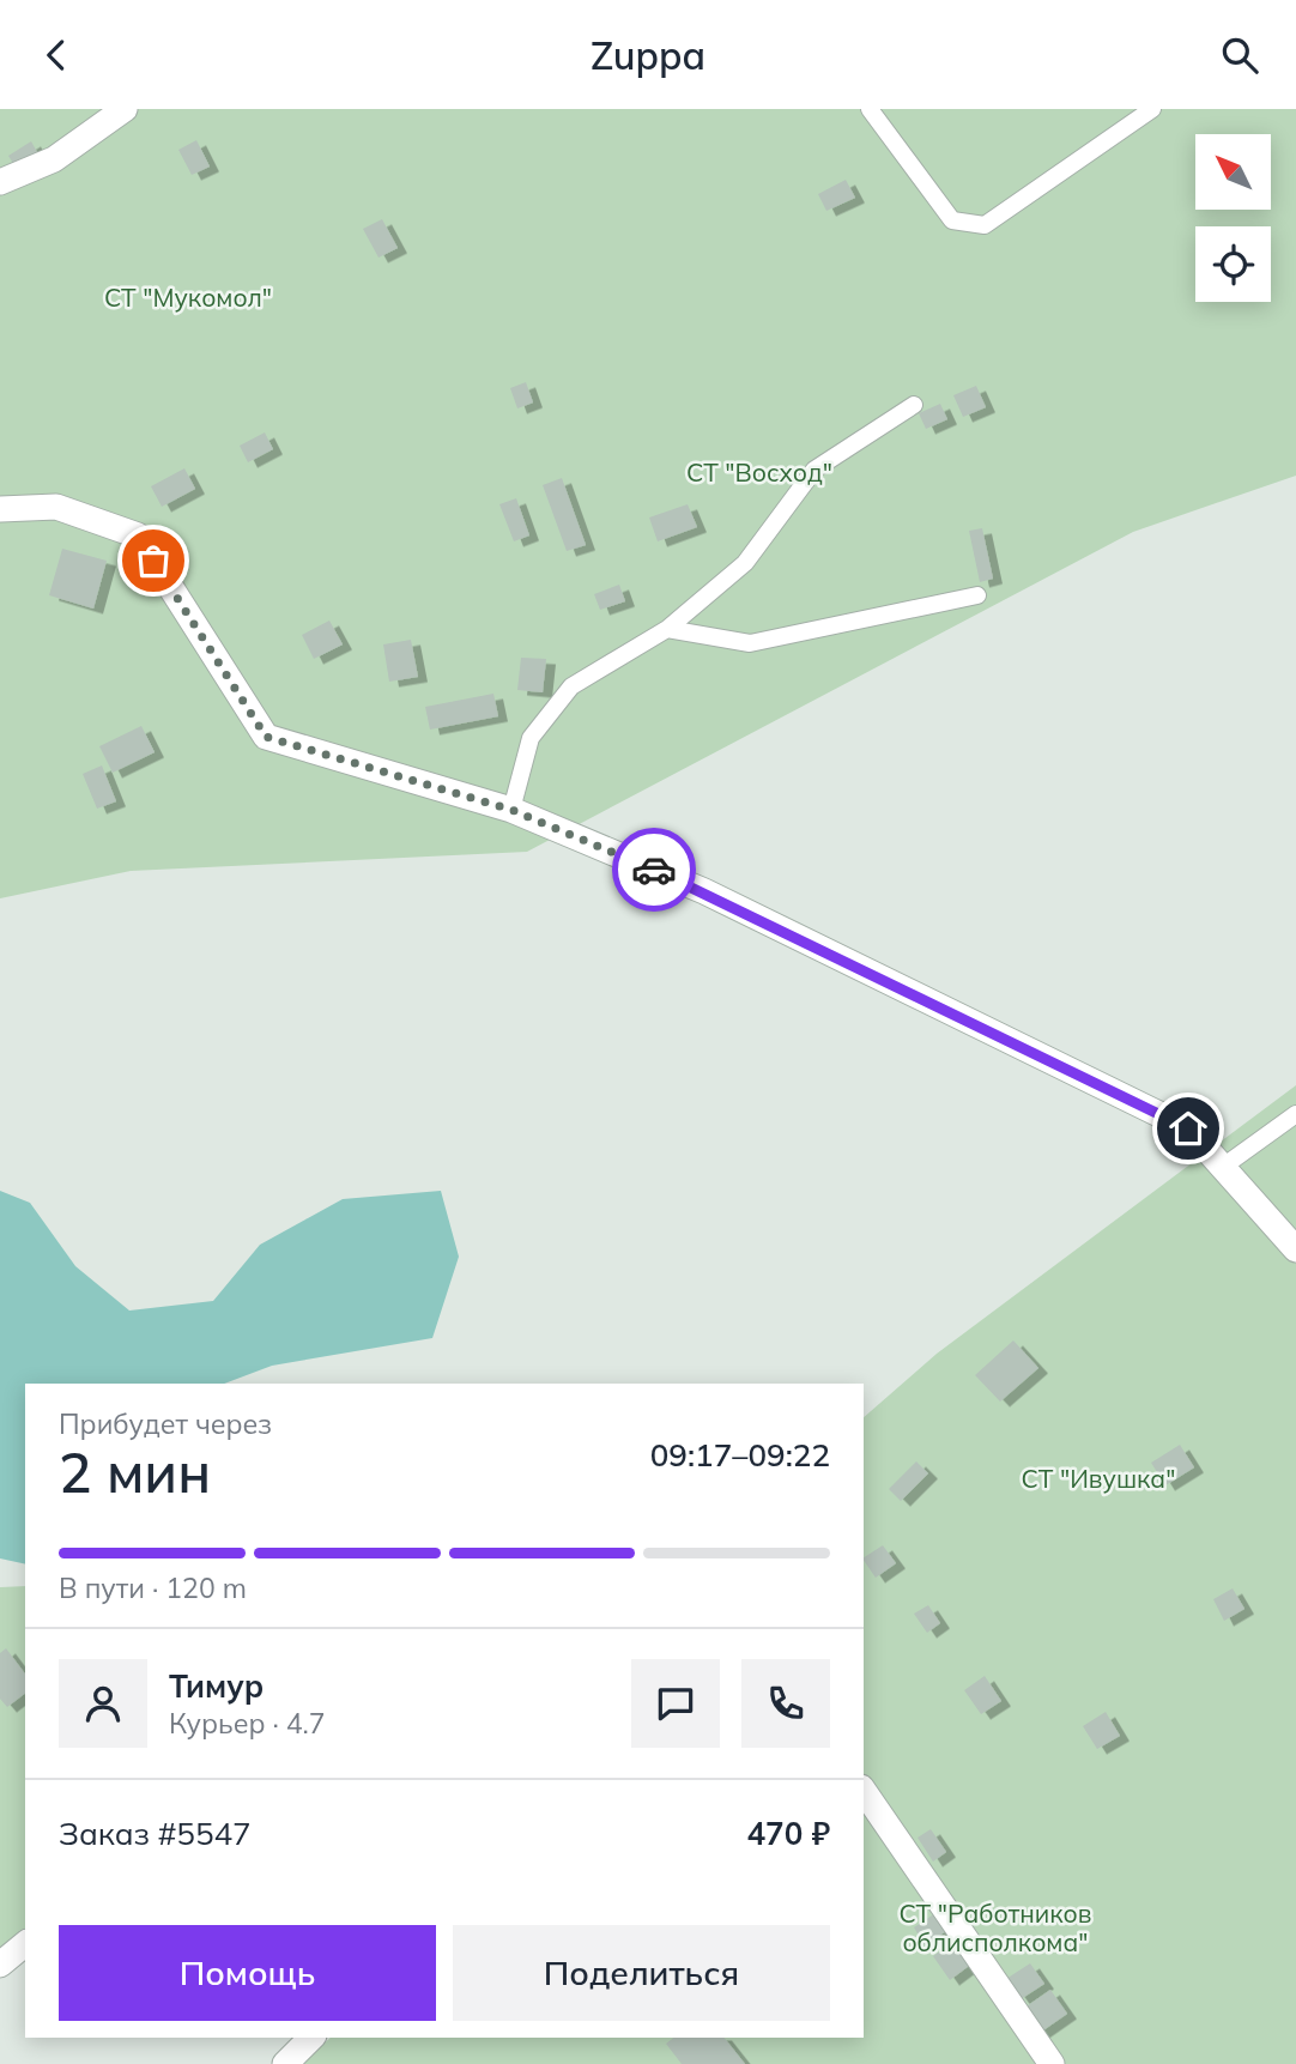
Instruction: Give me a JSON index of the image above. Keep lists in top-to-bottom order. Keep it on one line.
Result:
{"parks":["СТ \"Мукомол\"","СТ \"Восход\"","СТ \"Ивушка\"","СТ \"Работников облисполкома\""],"north":"top left","page":{"header":"Zuppa","heading":["2 мин","Прибудет через","09:17–09:22"],"panel":["Тимур","Курьер · 4.7","Заказ #5547","470 ₽"],"bar":"В пути · 120 m","buttons":["Помощь","Поделиться"]}}
